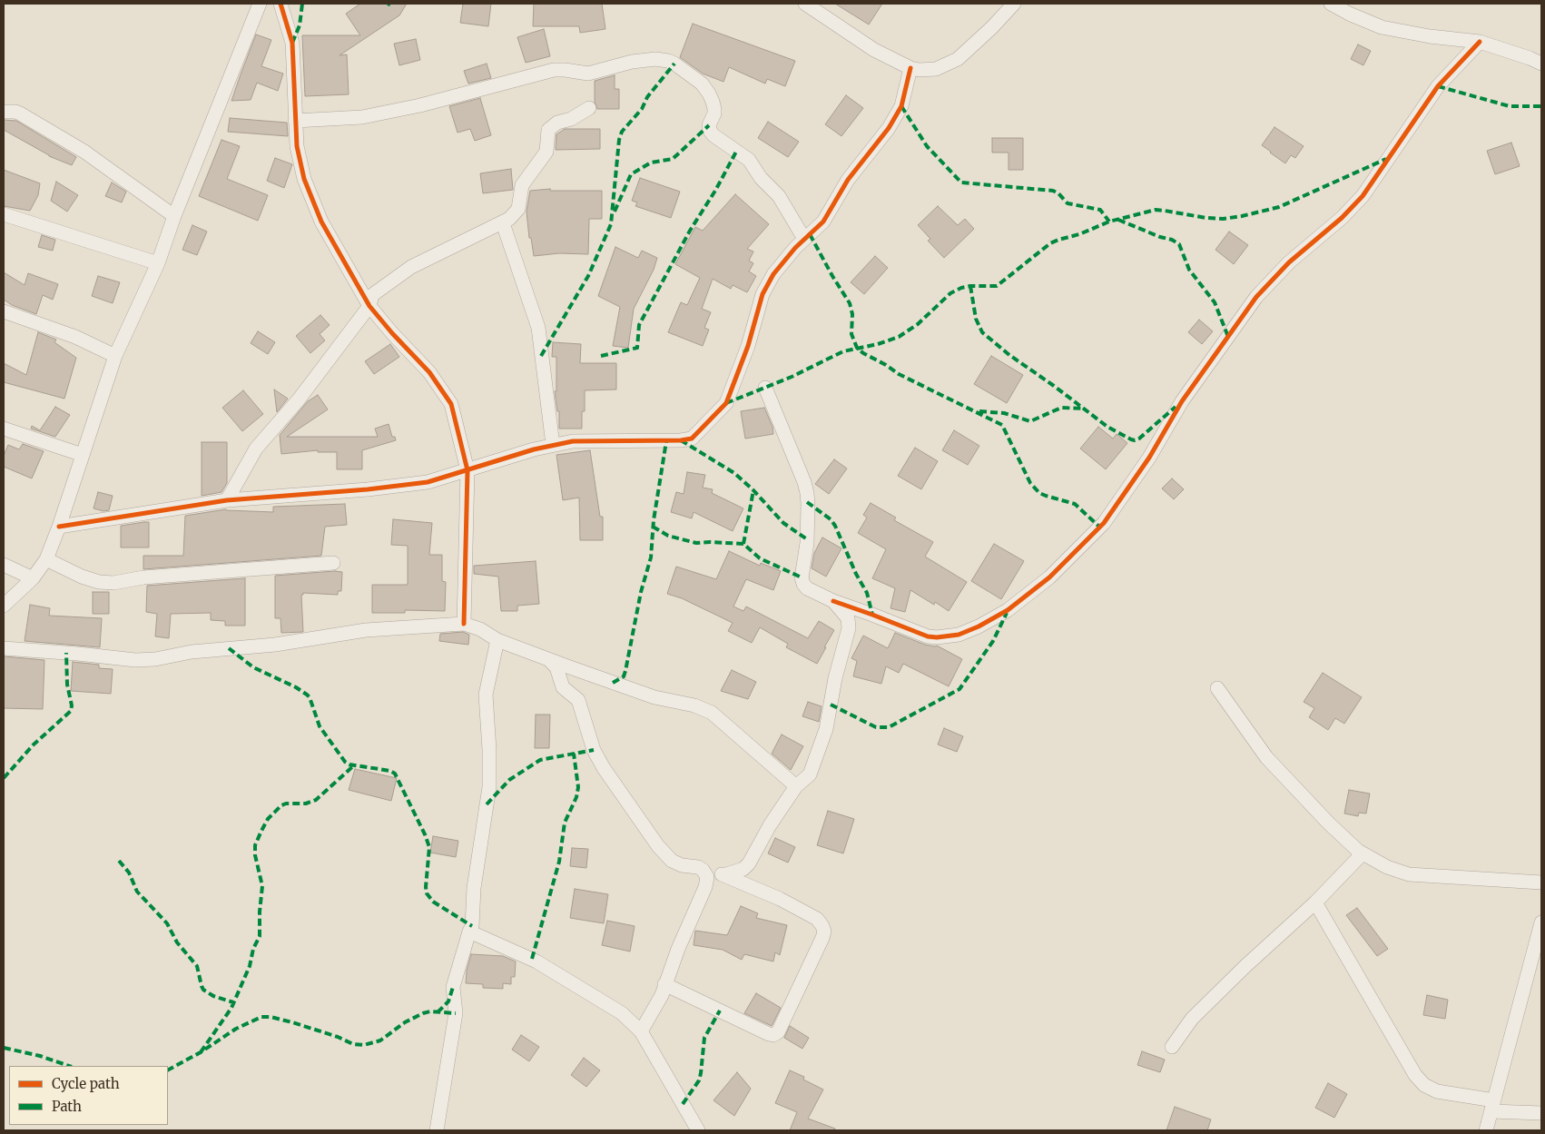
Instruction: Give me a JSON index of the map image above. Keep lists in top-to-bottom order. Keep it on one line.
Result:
{"legend":["Cycle path","Path"]}
